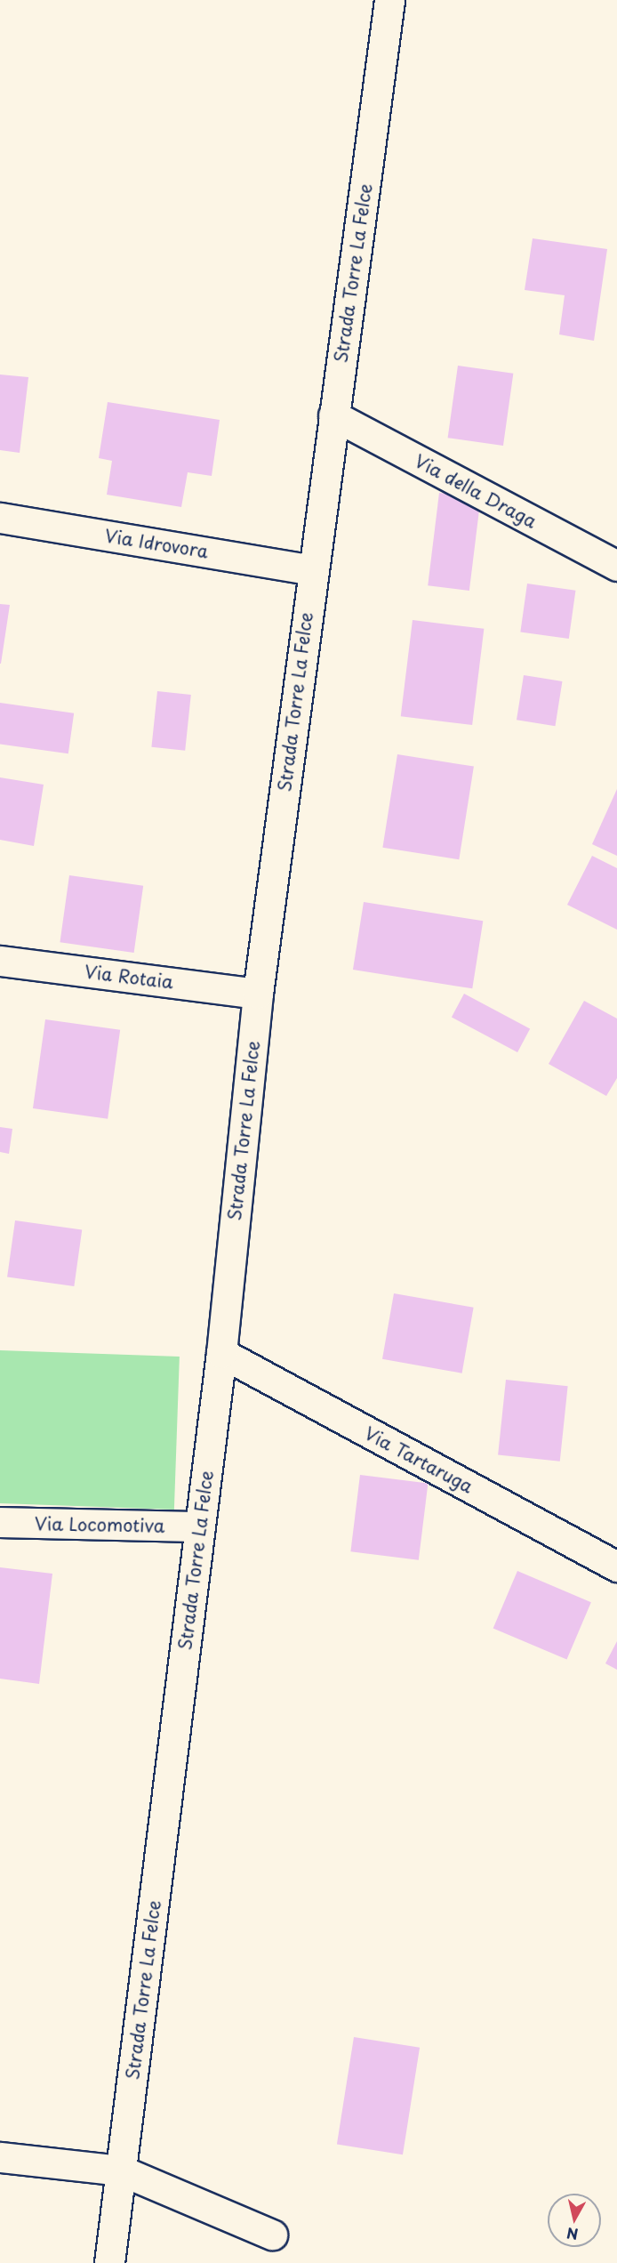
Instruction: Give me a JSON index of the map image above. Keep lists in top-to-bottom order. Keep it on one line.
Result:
{"streets":{"street":["Strada Torre La Felce","Via della Draga","Via Idrovora","Via Rotaia","Via Tartaruga","Via Locomotiva"]},"crossings":[["Strada Torre La Felce","Via della Draga"],["Strada Torre La Felce","Via Idrovora"],["Strada Torre La Felce","Via Rotaia"],["Strada Torre La Felce","Via Tartaruga"],["Strada Torre La Felce","Via Locomotiva"]],"north":"bottom"}
